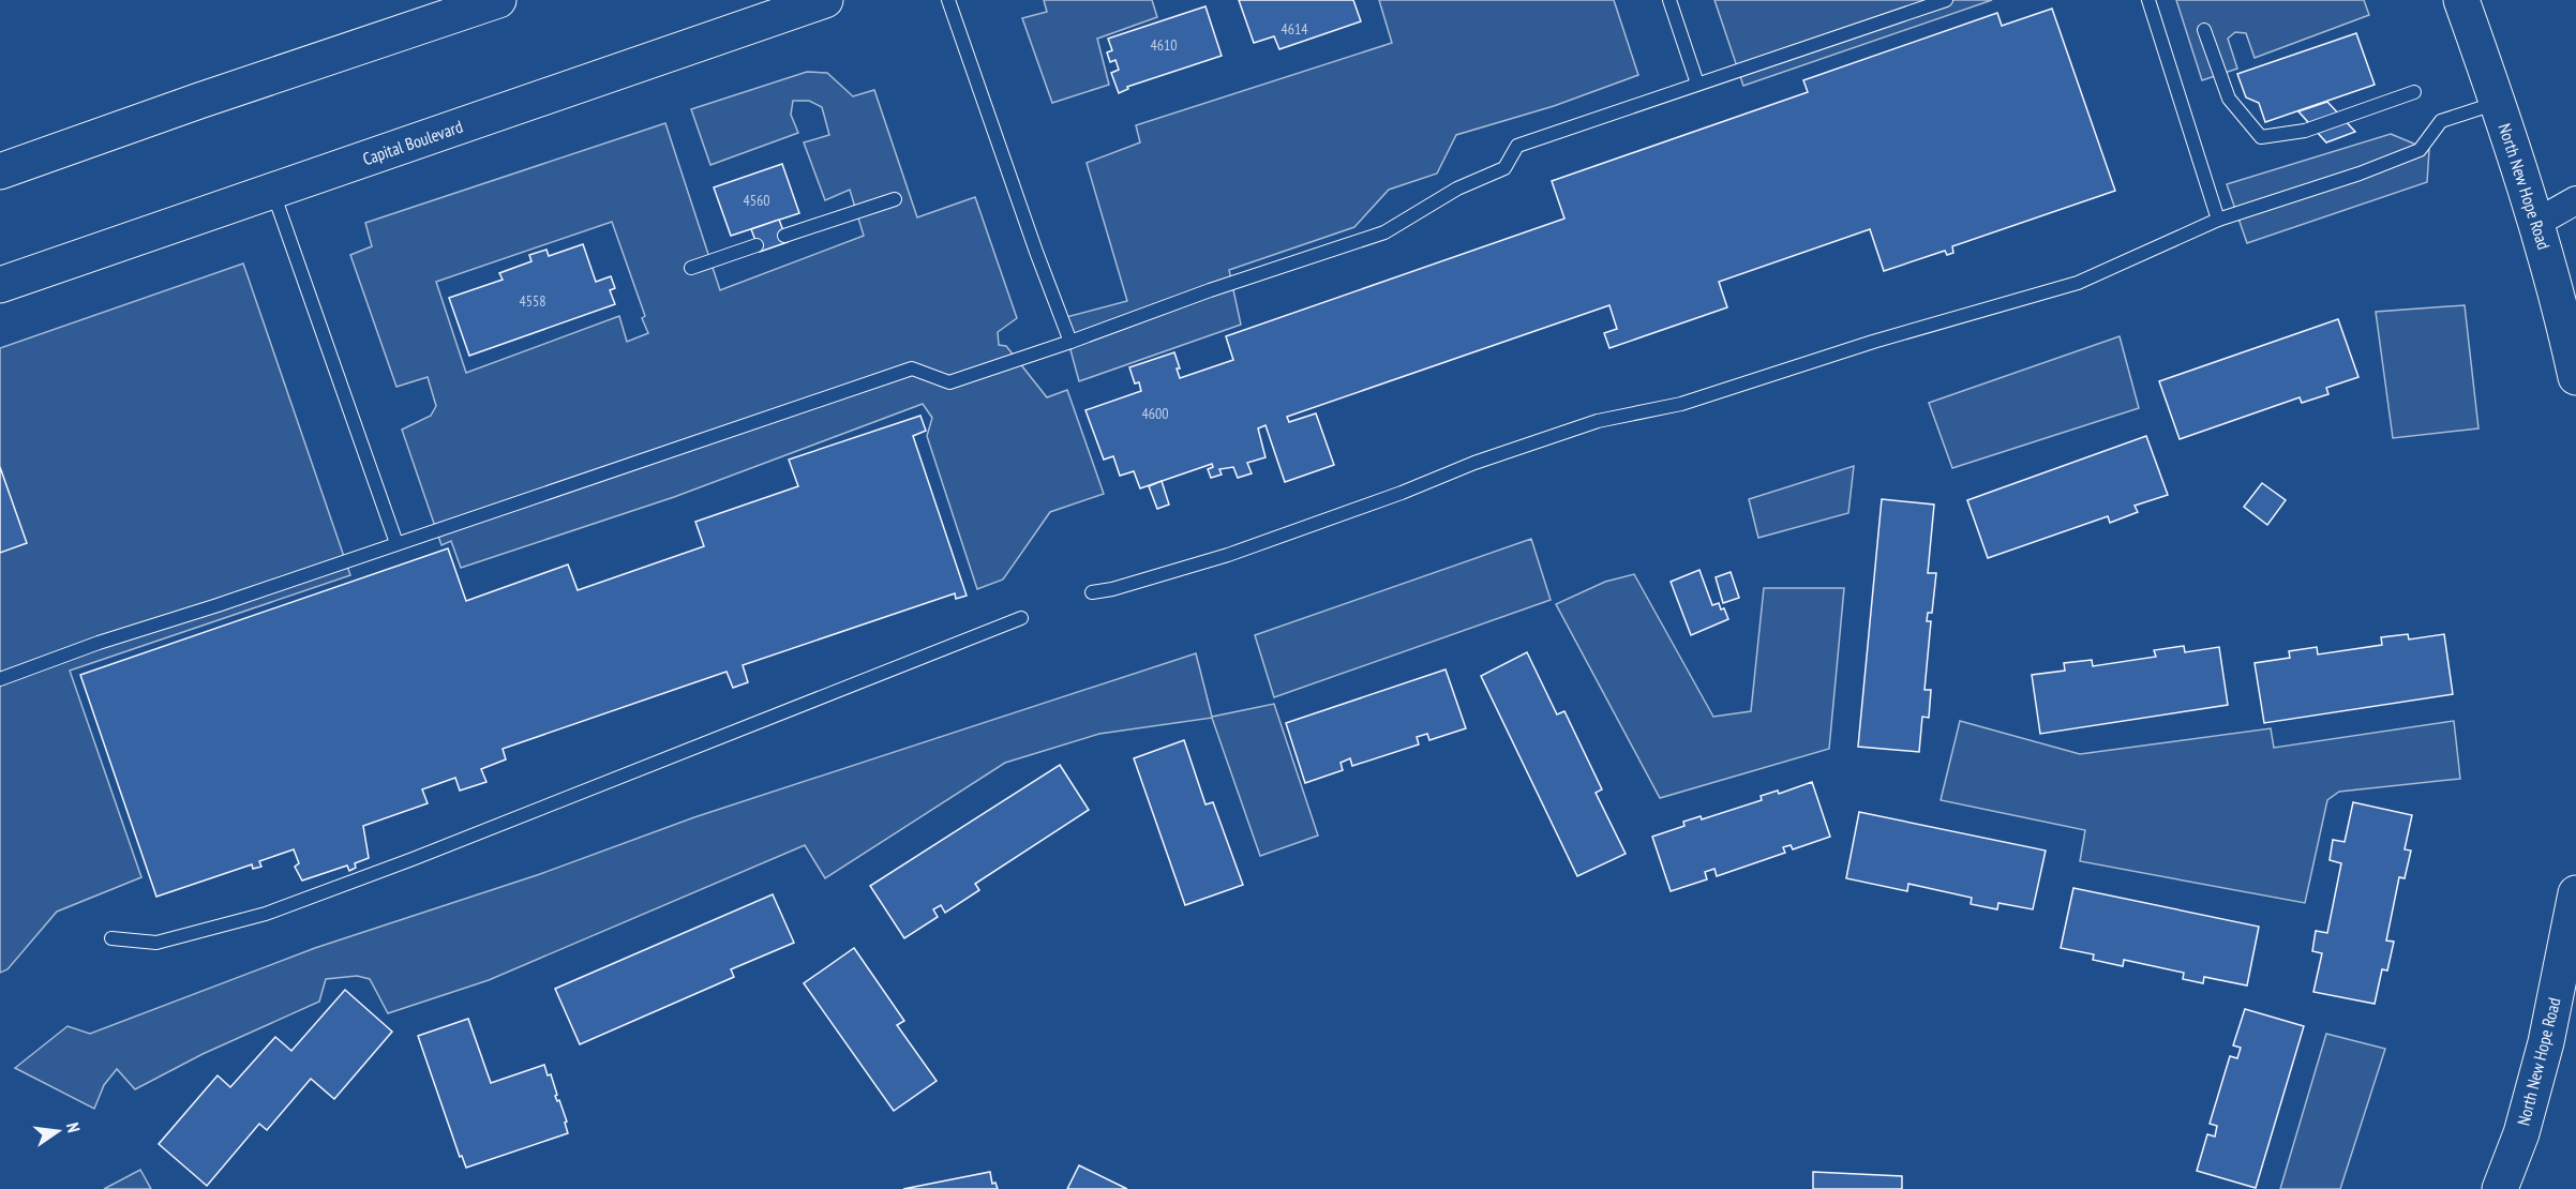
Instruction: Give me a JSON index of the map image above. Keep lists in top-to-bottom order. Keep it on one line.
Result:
{"streets":{"main road":["Capital Boulevard","North New Hope Road"]},"house_numbers":["4614","4610","4560","4558","4600"],"north":"right"}
